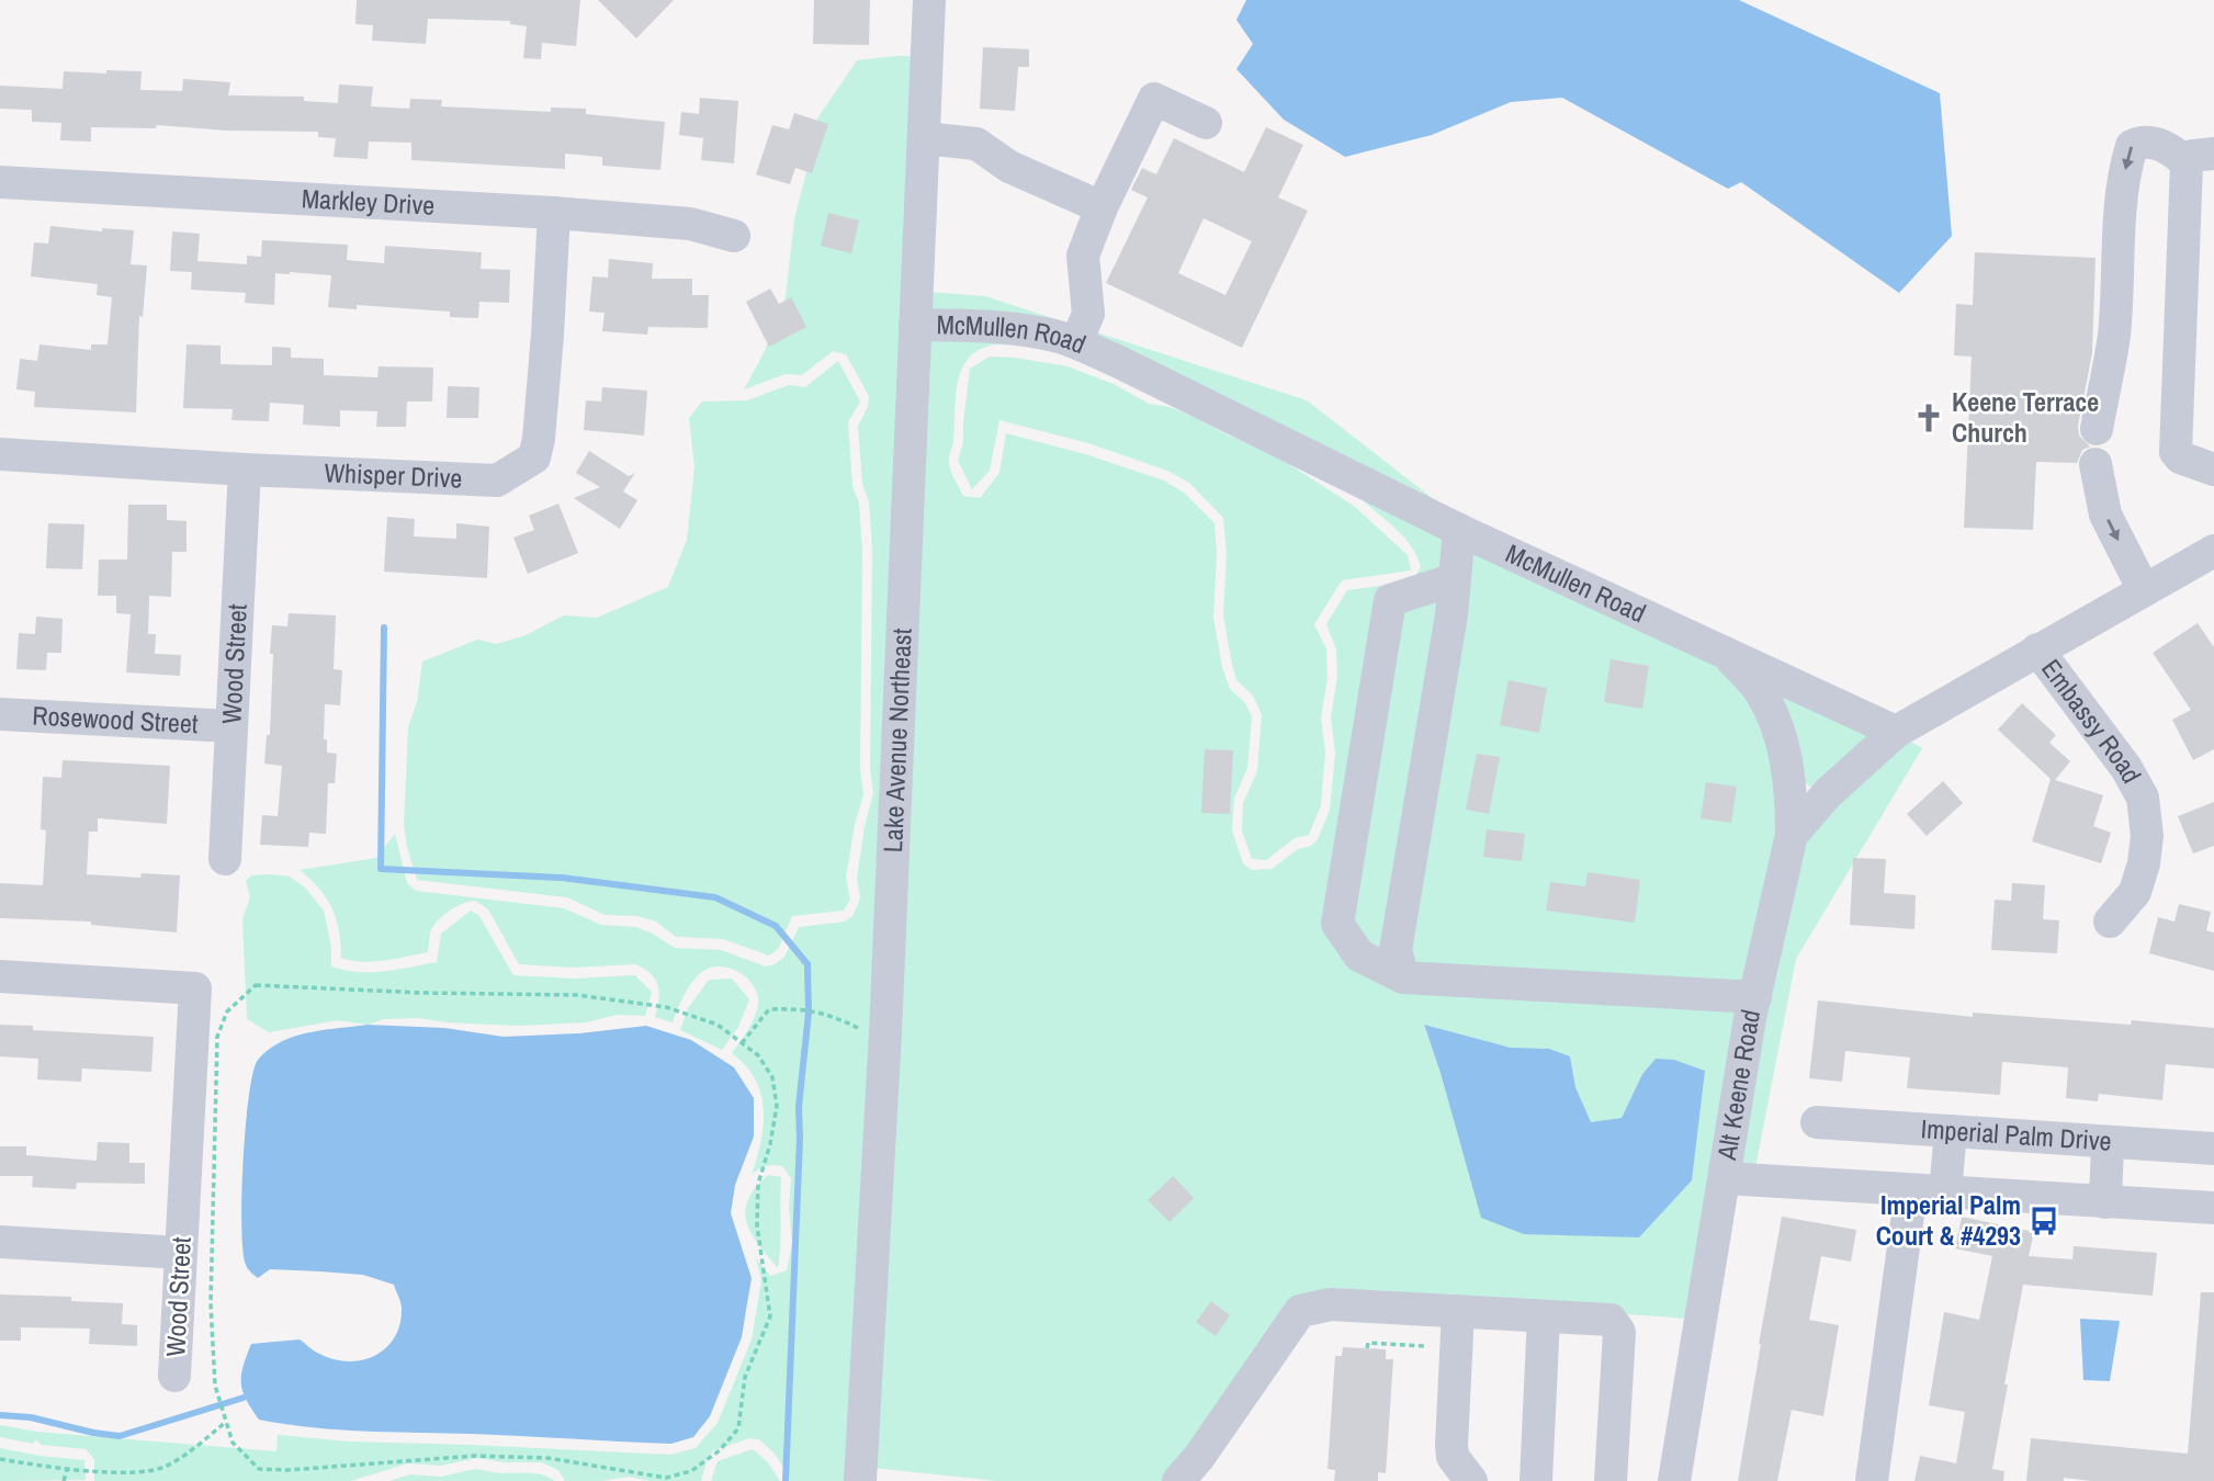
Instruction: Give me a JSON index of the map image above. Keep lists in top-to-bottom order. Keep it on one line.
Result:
{"streets":{"street":["Markley Drive","McMullen Road","Whisper Drive","Wood Street","Rosewood Street","Embassy Road","Lake Avenue Northeast","Alt Keene Road","Imperial Palm Drive"]},"crossings":[["Markley Drive","Whisper Drive"],["McMullen Road","Lake Avenue Northeast"],["McMullen Road","Alt Keene Road"],["Whisper Drive","Wood Street"],["Wood Street","Rosewood Street"]],"places":{"church":["Keene Terrace Church"],"bus stop":["Imperial Palm Court & #4293"]}}
